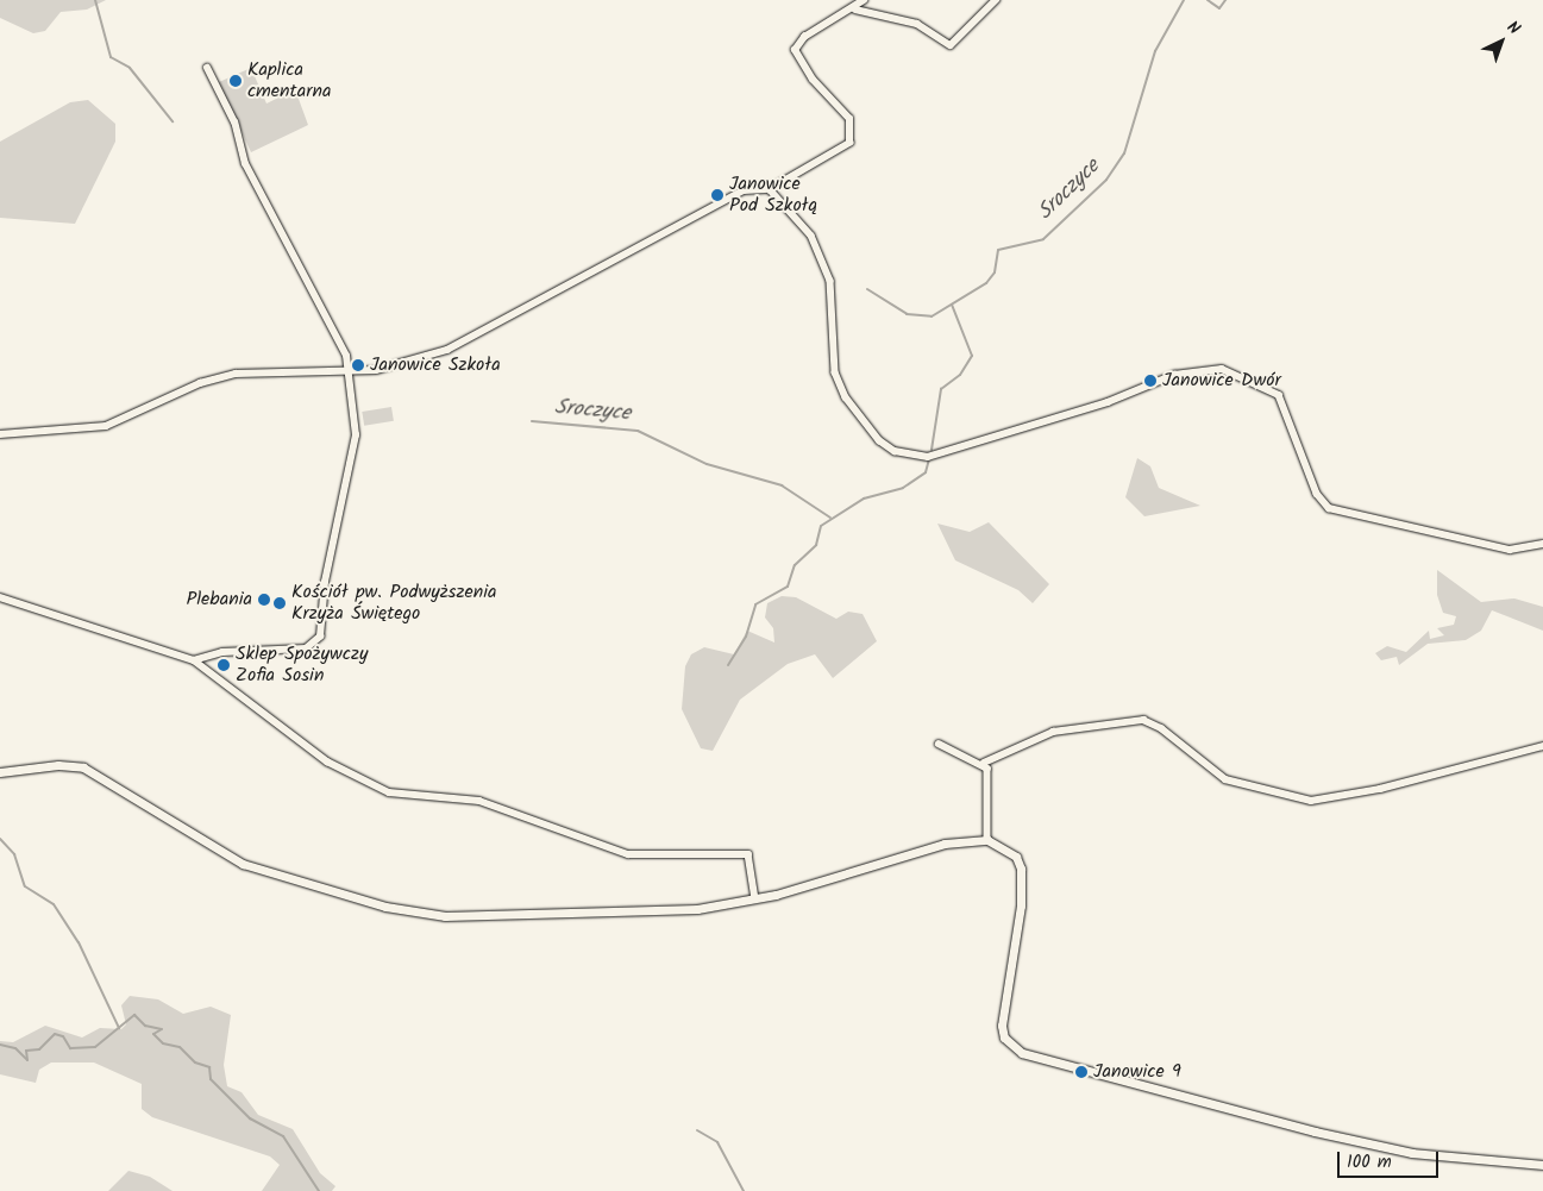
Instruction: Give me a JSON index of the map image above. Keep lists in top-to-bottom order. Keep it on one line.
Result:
{"water":["Sroczyce"],"places":["Kaplica cmentarna","Janowice Pod Szkołą","Janowice Szkoła","Janowice Dwór","Plebania","Kościół pw. Podwyższenia Krzyża Świętego","Sklep Spożywczy Zofia Sosin","Janowice 9"],"scale_bar":"100 m","north":"top right"}
